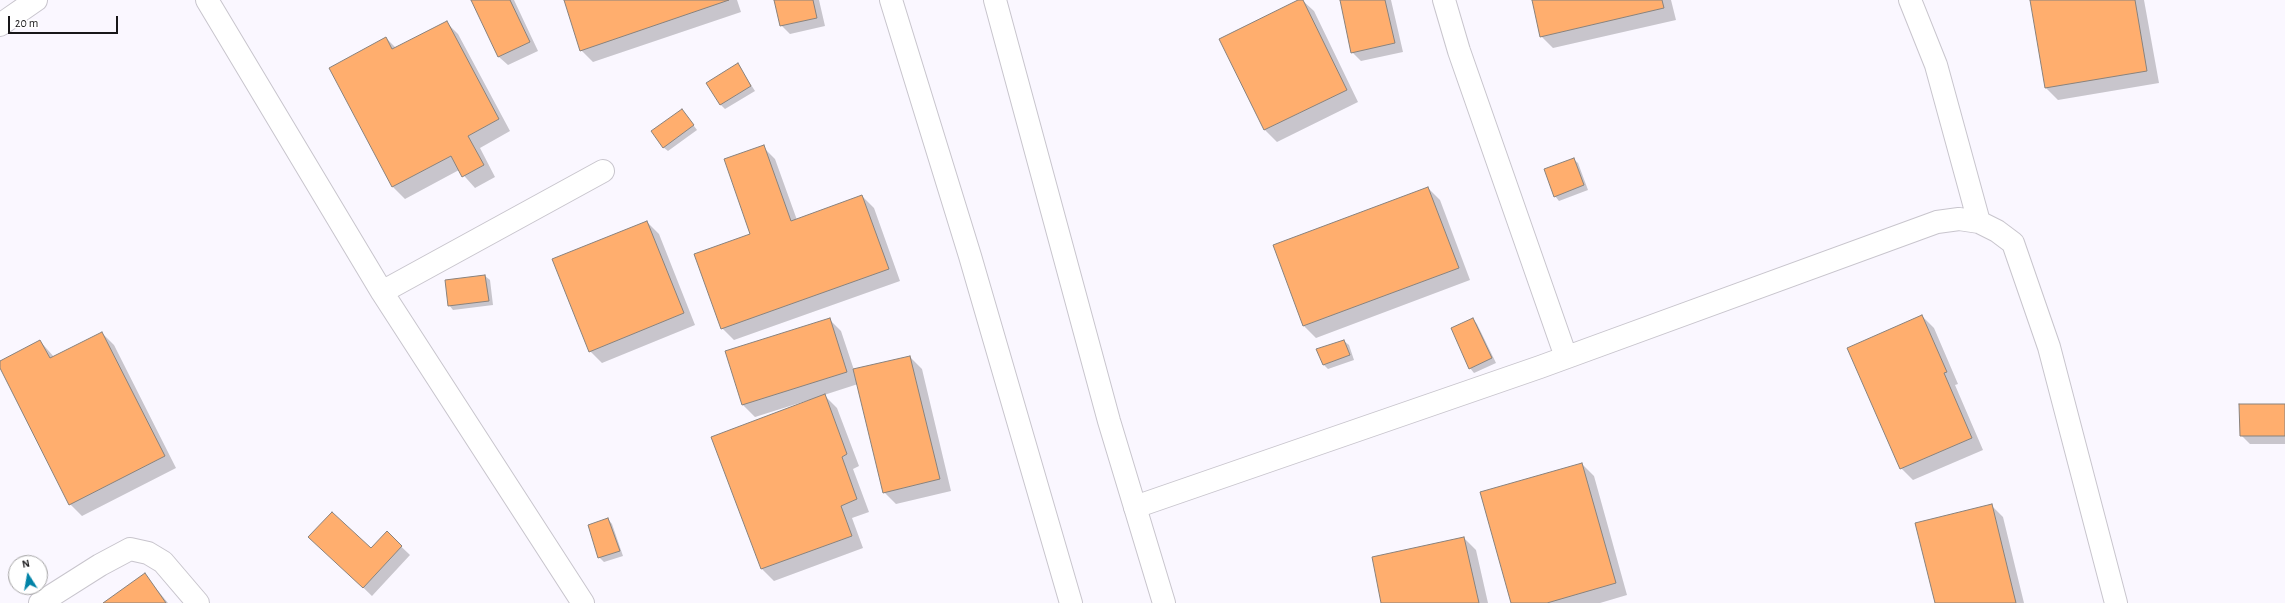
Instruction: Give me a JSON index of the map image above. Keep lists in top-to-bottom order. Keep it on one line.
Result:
{"scale_bar":"20 m","north":"top"}
